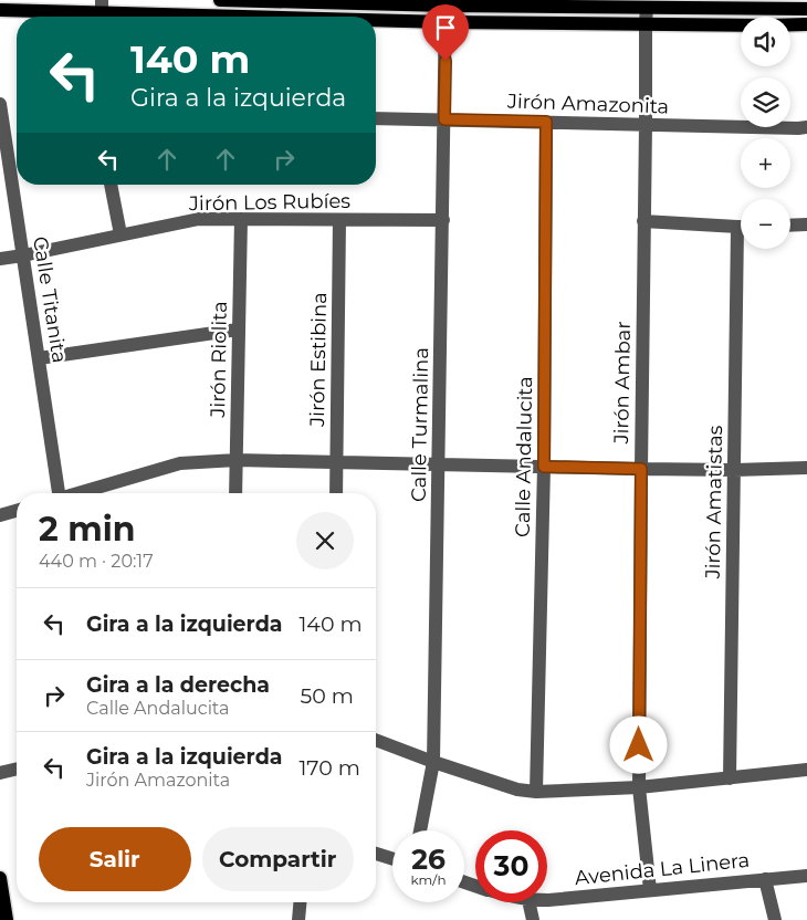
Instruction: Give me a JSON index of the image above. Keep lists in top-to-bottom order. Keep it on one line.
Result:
{"streets":{"street":["Jirón Amazonita","Jirón Los Rubíes","Calle Titanita","Jirón Riolita","Jirón Estibina","Jirón Ambar","Calle Turmalina","Calle Andalucita","Jirón Amatistas","Avenida La Linera"]},"crossings":[["Jirón Amazonita","Jirón Ambar"],["Jirón Amazonita","Calle Turmalina"],["Jirón Amazonita","Calle Andalucita"],["Jirón Los Rubíes","Calle Titanita"],["Jirón Los Rubíes","Jirón Riolita"],["Jirón Los Rubíes","Jirón Estibina"],["Jirón Los Rubíes","Calle Turmalina"],["Jirón Ambar","Avenida La Linera"]],"page":{"map_buttons":["+","−"],"turn":["140 m","Gira a la izquierda"],"heading":["2 min","440 m · 20:17"],"list":[{"name":"Gira a la izquierda","value":"140 m"},{"name":"Gira a la derecha","note":"Calle Andalucita","value":"50 m"},{"name":"Gira a la izquierda","note":"Jirón Amazonita","value":"170 m"}],"buttons":["Salir","Compartir"],"speed":"26 km/h","limit":"30"}}
